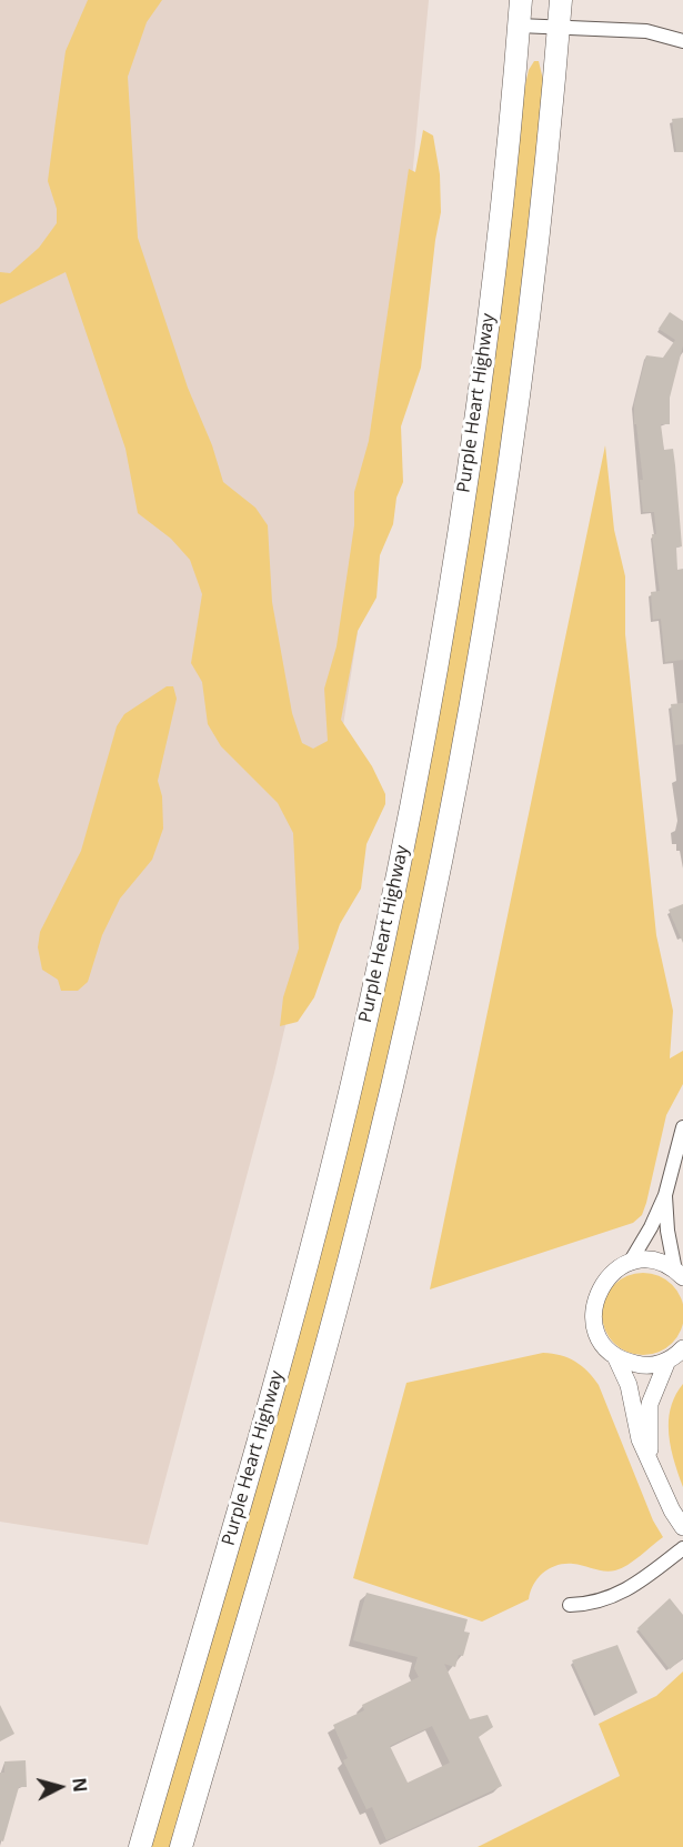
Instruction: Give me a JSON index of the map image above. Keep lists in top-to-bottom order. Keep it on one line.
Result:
{"streets":{"main road":["Purple Heart Highway"]},"north":"right"}
